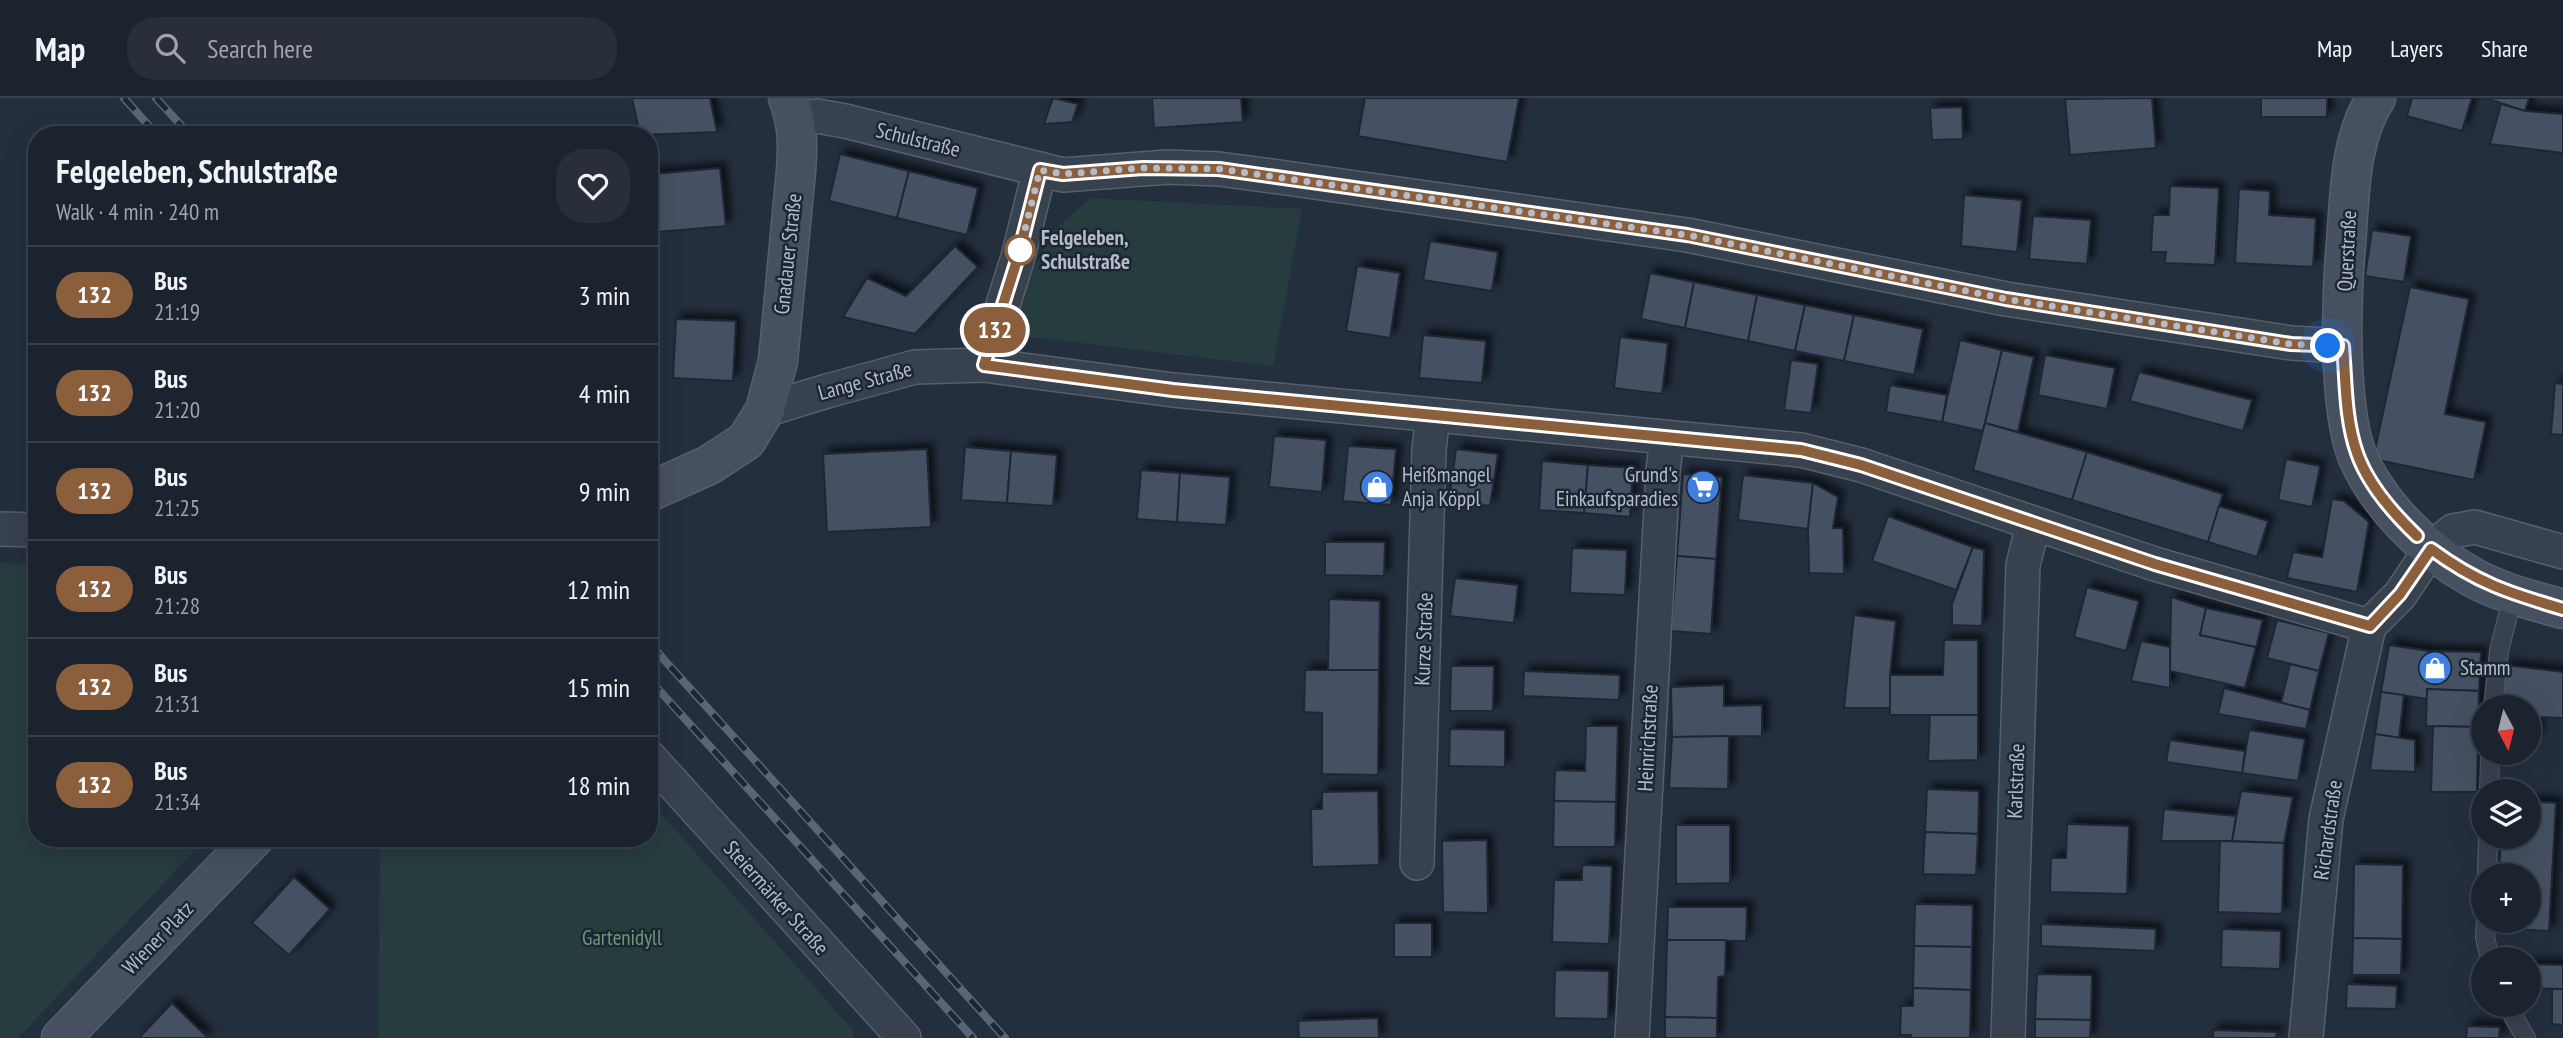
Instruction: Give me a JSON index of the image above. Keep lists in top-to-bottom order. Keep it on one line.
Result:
{"streets":{"street":["Schulstraße","Querstraße","Gnadauer Straße","Lange Straße","Kurze Straße","Heinrichstraße","Karlstraße","Richardstraße","Steiermärker Straße","Wiener Platz"]},"crossings":[["Schulstraße","Querstraße"],["Schulstraße","Gnadauer Straße"],["Gnadauer Straße","Lange Straße"],["Lange Straße","Kurze Straße"],["Lange Straße","Heinrichstraße"],["Lange Straße","Karlstraße"],["Lange Straße","Richardstraße"]],"parks":["Gartenidyll"],"places":{"other":["Felgeleben, Schulstraße"],"shop":["Heißmangel Anja Köppl","Stamm"],"supermarket":["Grund's Einkaufsparadies"]},"lines":["bus line 132"],"north":"bottom","page":{"header":"Map","search":"Search here","nav":["Map","Layers","Share"],"on_map":"132","heading":["Felgeleben, Schulstraße","Walk · 4 min · 240 m"],"list":[{"mark":"132","name":"Bus","note":"21:19","value":"3 min"},{"mark":"132","name":"Bus","note":"21:20","value":"4 min"},{"mark":"132","name":"Bus","note":"21:25","value":"9 min"},{"mark":"132","name":"Bus","note":"21:28","value":"12 min"},{"mark":"132","name":"Bus","note":"21:31","value":"15 min"},{"mark":"132","name":"Bus","note":"21:34","value":"18 min"}],"map_buttons":["+","−"]}}
